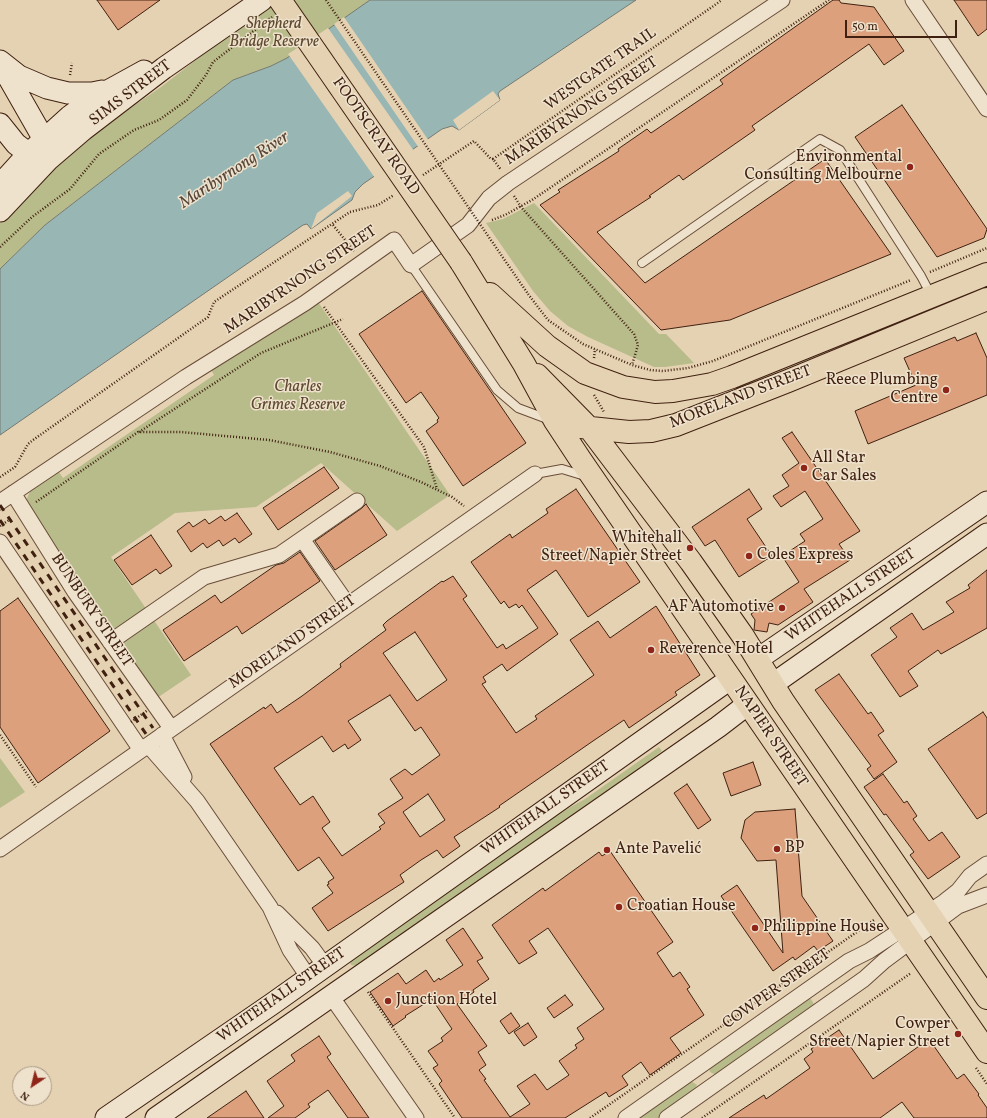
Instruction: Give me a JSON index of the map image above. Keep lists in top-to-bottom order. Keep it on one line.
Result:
{"streets":{"main road":["SIMS STREET","FOOTSCRAY ROAD","MORELAND STREET","WHITEHALL STREET","BUNBURY STREET","NAPIER STREET"],"street":["MARIBYRNONG STREET","COWPER STREET"],"path":["WESTGATE TRAIL"]},"crossings":[["SIMS STREET","FOOTSCRAY ROAD"],["MARIBYRNONG STREET","BUNBURY STREET"],["FOOTSCRAY ROAD","MORELAND STREET"],["FOOTSCRAY ROAD","NAPIER STREET"],["MORELAND STREET","BUNBURY STREET"],["MORELAND STREET","NAPIER STREET"],["WHITEHALL STREET","BUNBURY STREET"],["WHITEHALL STREET","NAPIER STREET"],["NAPIER STREET","COWPER STREET"]],"water":["Maribyrnong River"],"parks":["Shepherd Bridge Reserve","Charles Grimes Reserve"],"places":["Environmental Consulting Melbourne","Reece Plumbing Centre","All Star Car Sales","Whitehall Street/Napier Street","Coles Express","AF Automotive","Reverence Hotel","BP","Ante Pavelić","Croatian House","Philippine House","Junction Hotel","Cowper Street/Napier Street"],"scale_bar":"50 m","north":"bottom left"}
